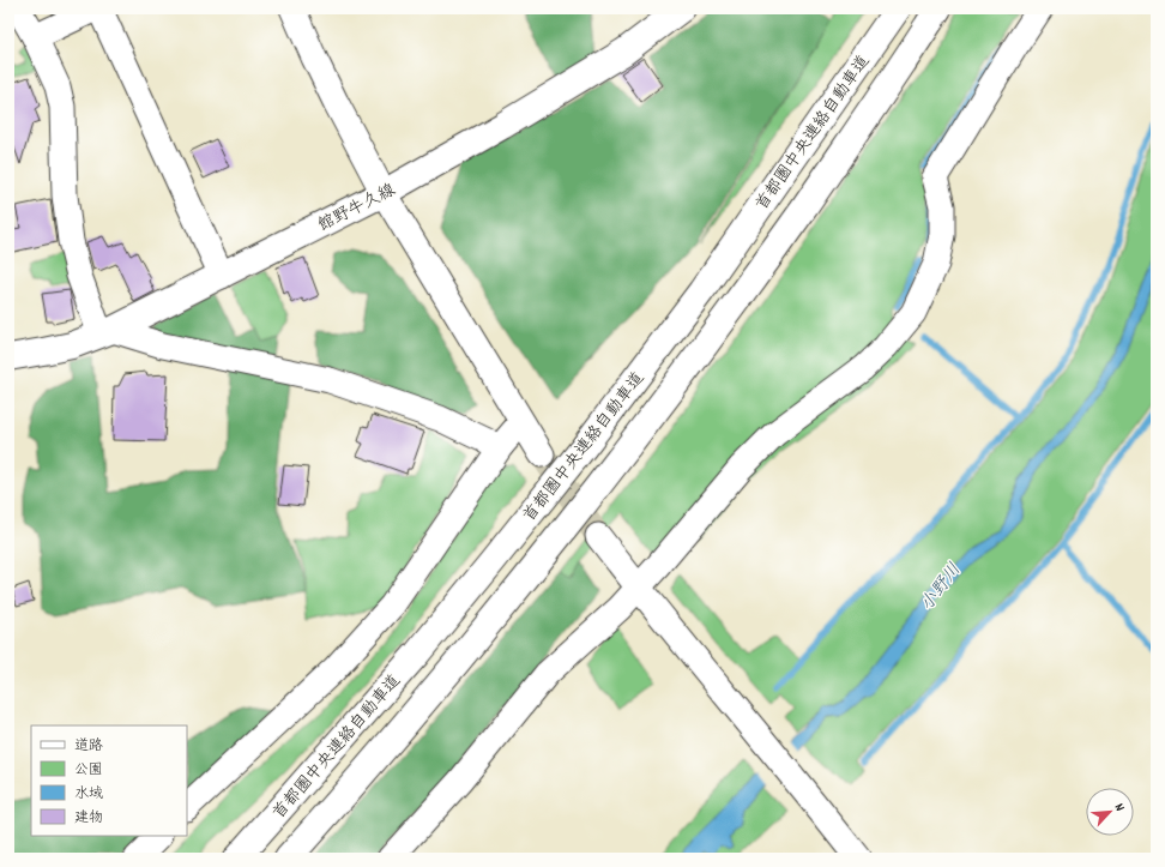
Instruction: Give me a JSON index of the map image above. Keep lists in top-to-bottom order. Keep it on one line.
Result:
{"streets":{"main road":["首都圏中央連絡自動車道","館野牛久線"]},"water":["小野川"],"legend":["道路","公園","水域","建物"],"north":"top right"}
